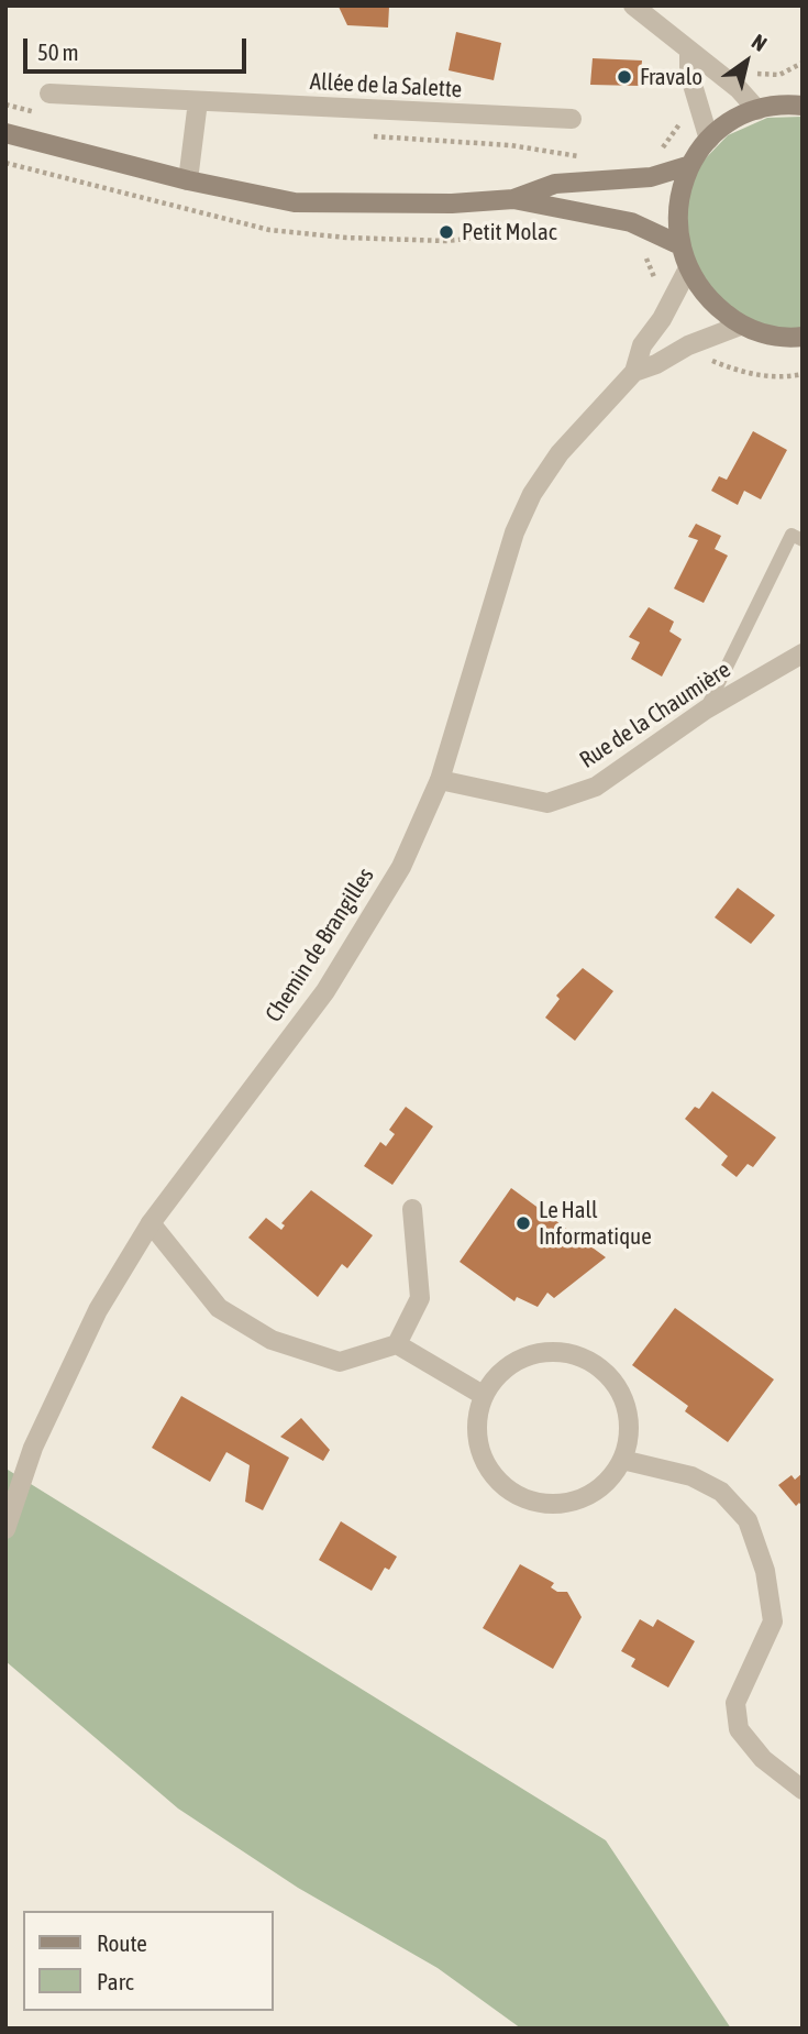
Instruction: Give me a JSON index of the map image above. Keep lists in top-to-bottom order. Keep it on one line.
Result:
{"streets":{"street":["Allée de la Salette","Rue de la Chaumière","Chemin de Brangilles"]},"crossings":[["Rue de la Chaumière","Chemin de Brangilles"]],"places":["Fravalo","Petit Molac","Le Hall Informatique"],"legend":["Route","Parc"],"scale_bar":"50 m","north":"top right"}
